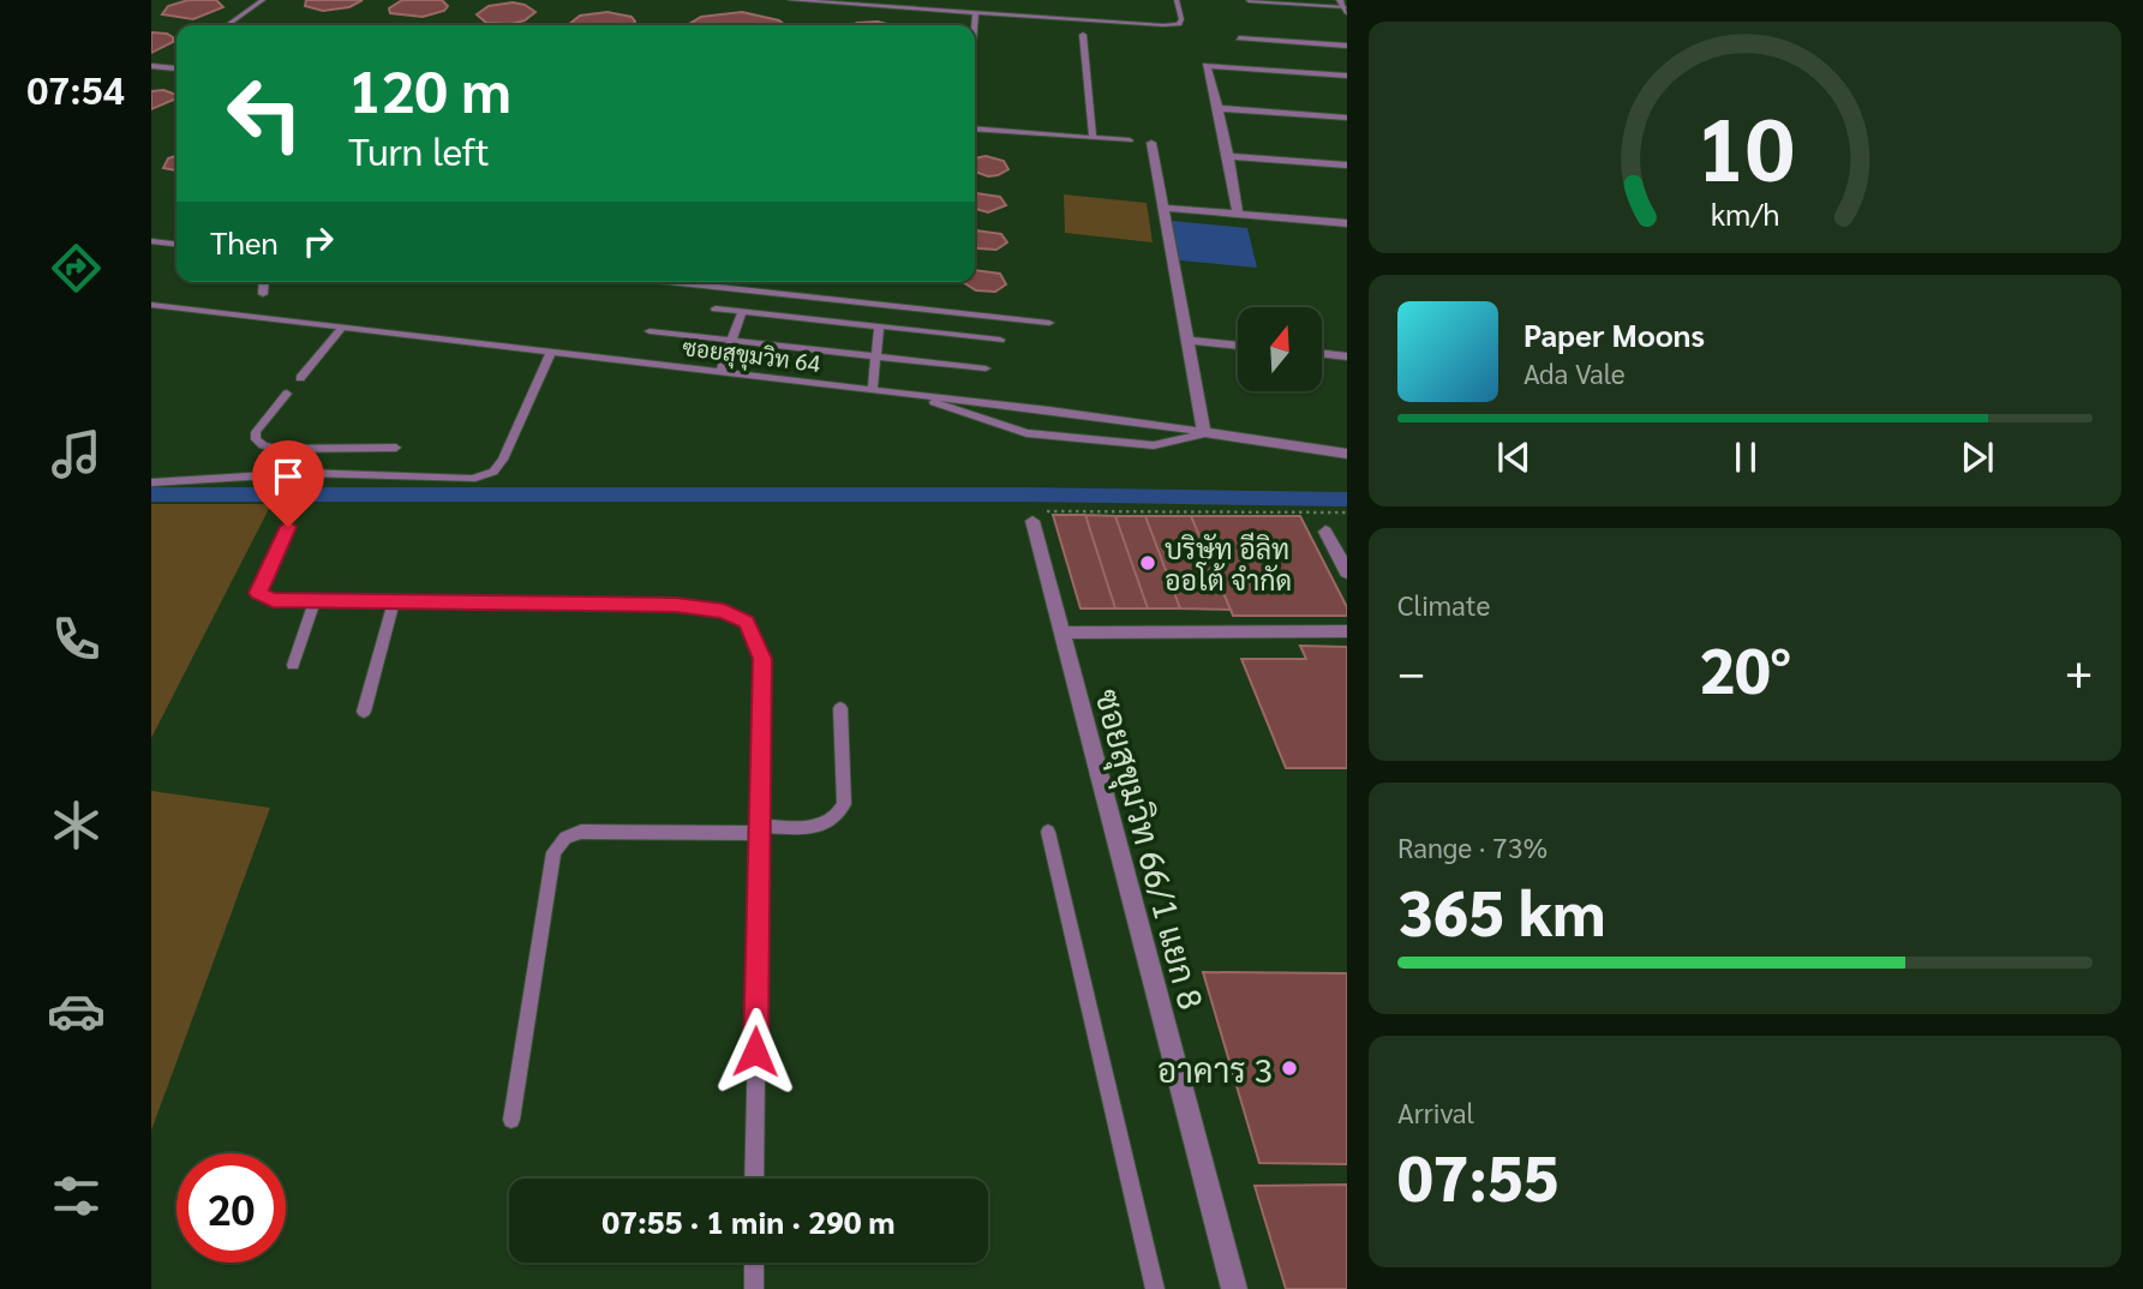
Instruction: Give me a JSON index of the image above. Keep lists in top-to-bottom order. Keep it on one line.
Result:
{"streets":{"street":["ซอยสุขุมวิท 64","ซอยสุขุมวิท 66/1 แยก 8"]},"places":["บริษัท อีลิท ออโต้ จำกัด","อาคาร 3"],"north":"top","page":{"tabs":"07:54","turn":["120 m","Turn left"],"then":"Then","song":["Paper Moons","Ada Vale"],"tile":["Climate",["Range · 73%","365 km"],["Arrival","07:55"]],"heat":["−","20°","+"],"limit":"20","trip":"07:55 · 1 min · 290 m","gauge":["10","km/h"]}}
